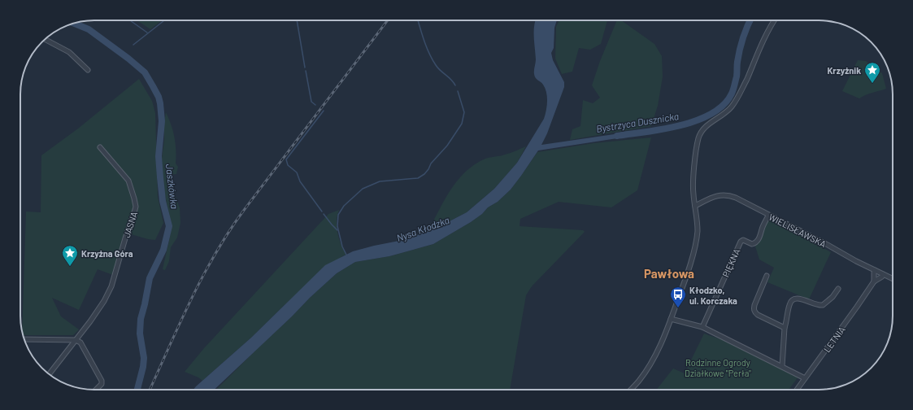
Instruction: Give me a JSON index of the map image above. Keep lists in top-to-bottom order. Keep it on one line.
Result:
{"streets":{"street":["JASNA","WIELISŁAWSKA","PIĘKNA","LETNIA"]},"crossings":[["WIELISŁAWSKA","PIĘKNA"],["WIELISŁAWSKA","LETNIA"]],"districts":["Pawłowa"],"water":["Bystrzyca Dusznicka","Jaszkówka","Nysa Kłodzka"],"parks":["Rodzinne Ogrody Działkowe \"Perła\""],"places":{"place":["Krzyżnik","Krzyżna Góra"],"bus stop":["Kłodzko, ul. Korczaka"]}}
